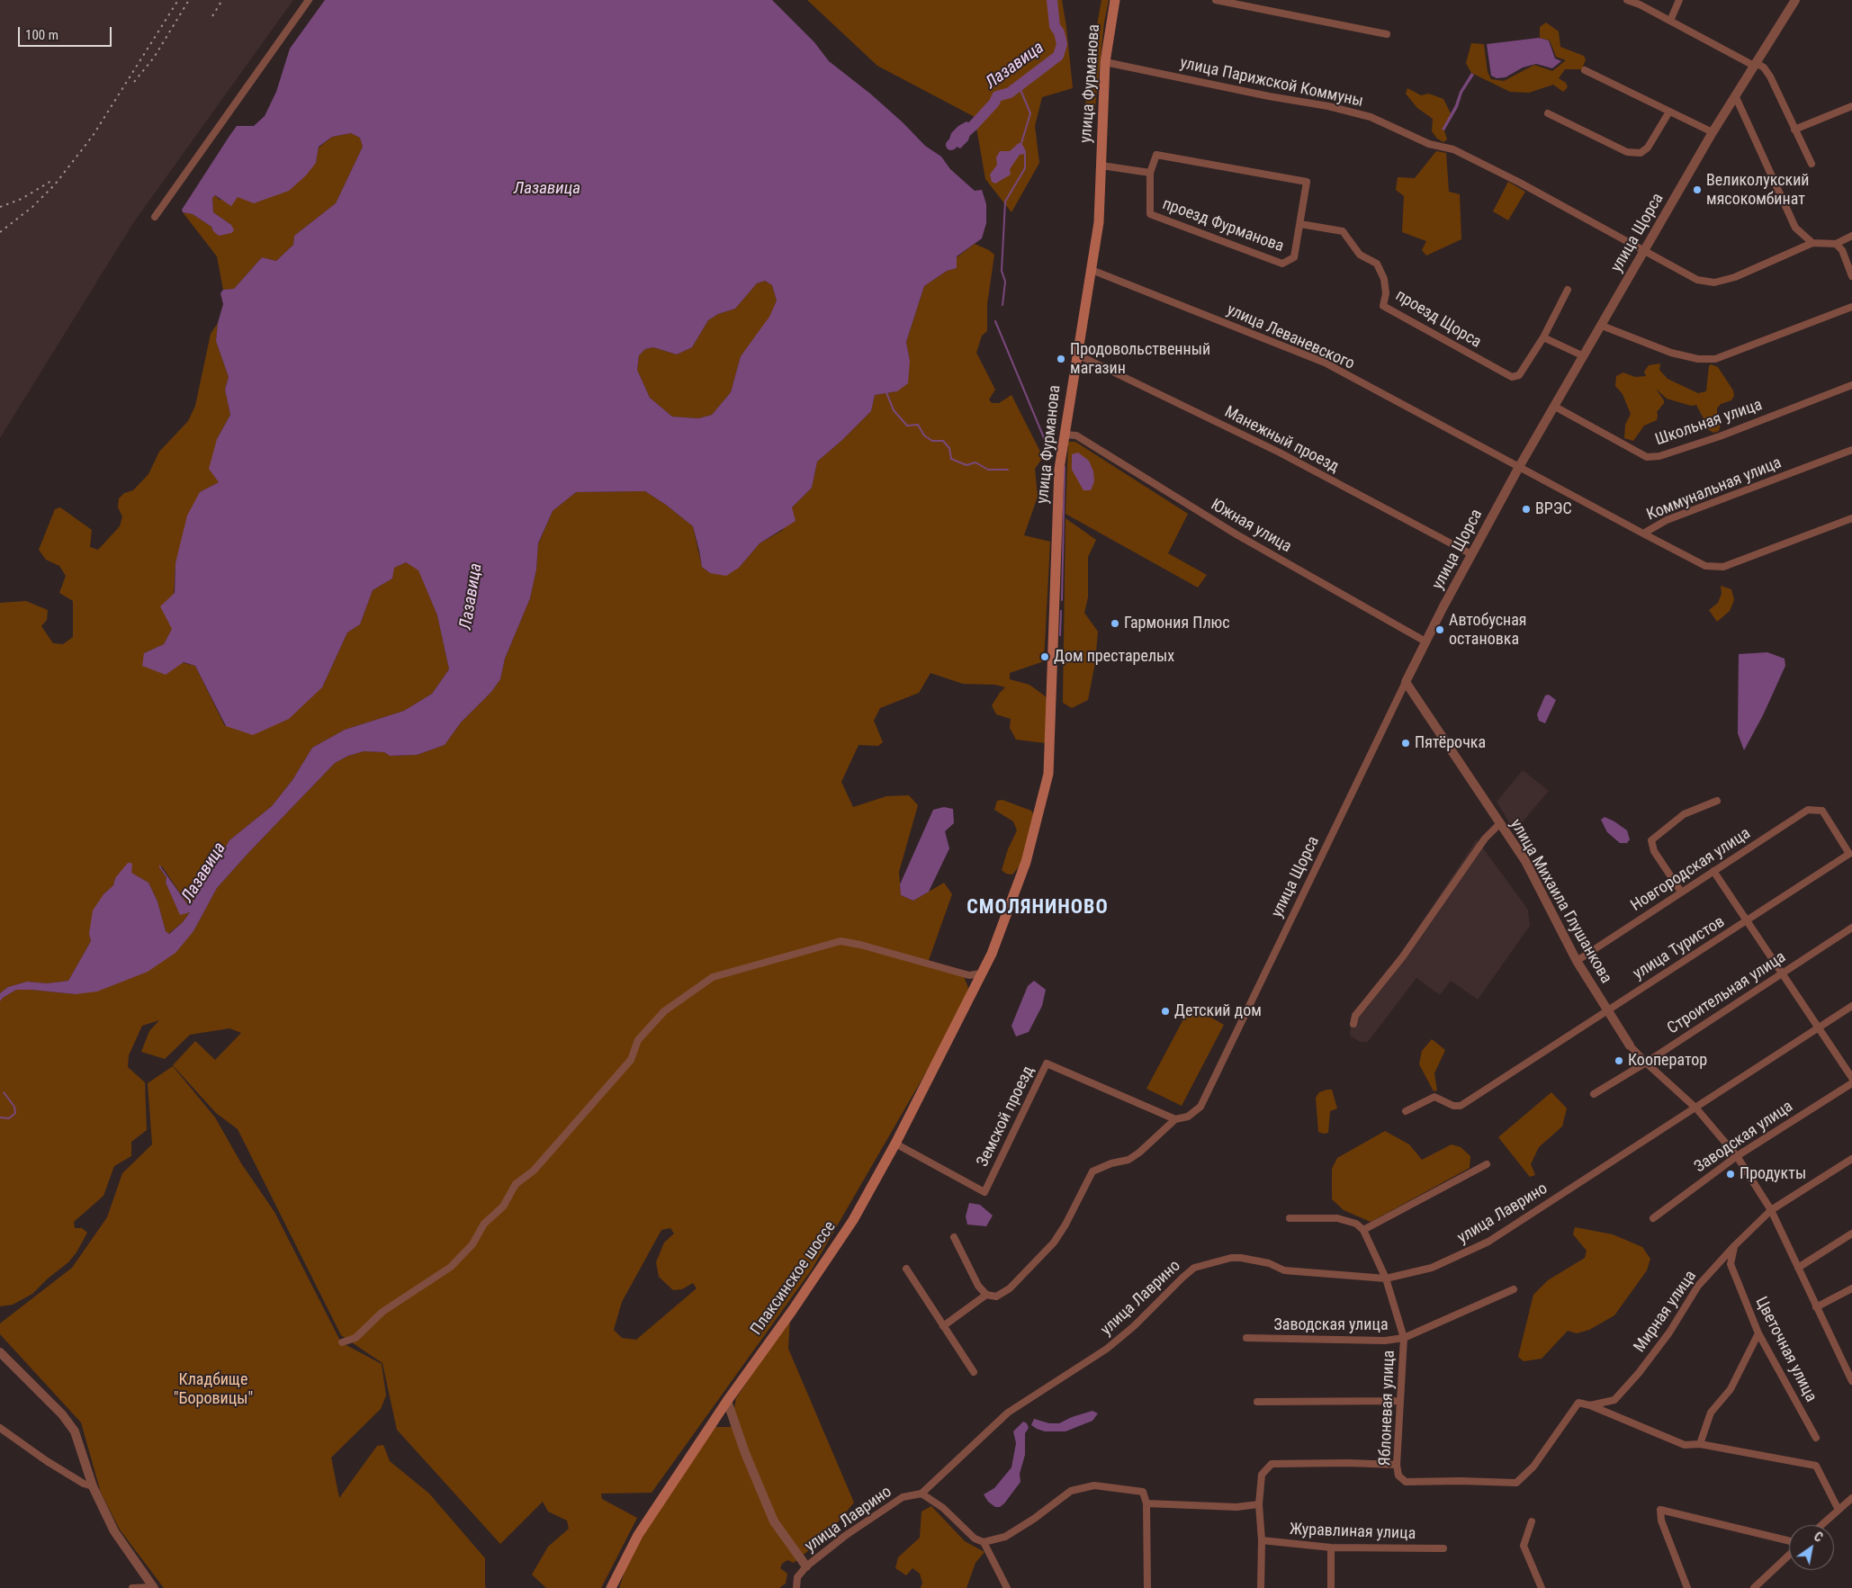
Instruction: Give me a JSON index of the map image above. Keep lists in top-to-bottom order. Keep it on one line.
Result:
{"streets":{"main road":["улица Фурманова","Плаксинское шоссе"],"street":["улица Парижской Коммуны","проезд Фурманова","улица Щорса","проезд Щорса","улица Леваневского","Школьная улица","Манежный проезд","Коммунальная улица","Южная улица","Новгородская улица","улица Михаила Глушанкова","улица Туристов","Строительная улица","Земской проезд","Заводская улица","улица Лаврино","Мирная улица","Цветочная улица","Яблоневая улица","Журавлиная улица"]},"crossings":[["улица Парижской Коммуны","улица Фурманова"],["улица Парижской Коммуны","улица Щорса"],["улица Фурманова","улица Леваневского"],["улица Фурманова","Манежный проезд"],["улица Фурманова","Южная улица"],["улица Фурманова","Плаксинское шоссе"],["проезд Фурманова","проезд Щорса"],["улица Щорса","улица Леваневского"],["улица Щорса","Школьная улица"],["улица Щорса","Манежный проезд"],["улица Щорса","Коммунальная улица"],["улица Щорса","Южная улица"],["улица Щорса","улица Михаила Глушанкова"],["улица Щорса","Земской проезд"],["улица Леваневского","Коммунальная улица"],["Новгородская улица","улица Михаила Глушанкова"],["Новгородская улица","улица Туристов"],["улица Михаила Глушанкова","улица Туристов"],["Земской проезд","Плаксинское шоссе"],["Заводская улица","Яблоневая улица"],["улица Лаврино","Яблоневая улица"],["Мирная улица","Цветочная улица"],["Мирная улица","Яблоневая улица"]],"districts":["СМОЛЯНИНОВО"],"water":["Лазавица"],"parks":["Кладбище \"Боровицы\""],"places":["Великолукский мясокомбинат","Продовольственный магазин","ВРЭС","Гармония Плюс","Автобусная остановка","Дом престарелых","Пятёрочка","Детский дом","Кооператор","Продукты"],"scale_bar":"100 m","north":"top right"}
